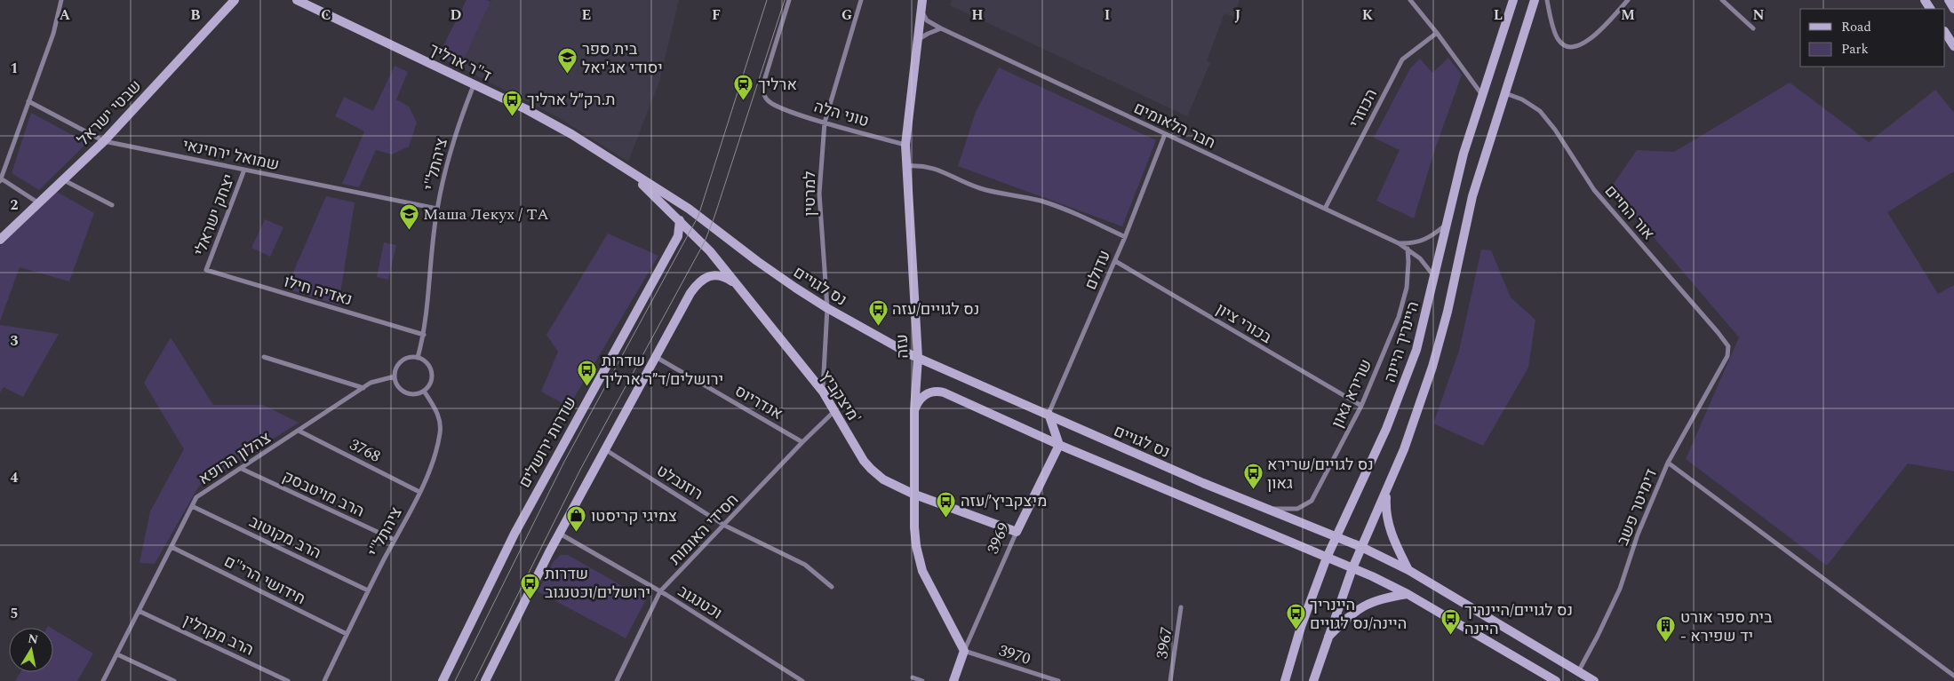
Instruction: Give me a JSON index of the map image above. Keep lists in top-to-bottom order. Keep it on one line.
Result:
{"streets":{"street":["ד\"ר ארליך","הכוזרי","שבטי ישראל","טוני הלה","חבר הלאומים","שמואל ירחינאי","ציהתל\"י","למרטין","אור החיים","יצחק ישראלי","עדולם","נס לגויים","נאדיה חילו","בכורי ציון","היינריך היינה","עזה","שרירא גאון","מיצקביץ'","אנדריוס","שדרות ירושלים","3768","צהלון הרופא","רוזנבלט","הרב מויטבסק","דימיטר פשב","חסידי האומות","הרב מקוטוב","3969","חידושי הרי\"ם","וכטנגוב","הרב מקרלין","3967","3970"]},"crossings":[["ד\"ר ארליך","ציהתל\"י"],["ד\"ר ארליך","נס לגויים"],["ד\"ר ארליך","מיצקביץ'"],["ד\"ר ארליך","שדרות ירושלים"],["הכוזרי","חבר הלאומים"],["שבטי ישראל","שמואל ירחינאי"],["טוני הלה","למרטין"],["טוני הלה","עזה"],["חבר הלאומים","עדולם"],["חבר הלאומים","היינריך היינה"],["חבר הלאומים","עזה"],["חבר הלאומים","שרירא גאון"],["שמואל ירחינאי","ציהתל\"י"],["שמואל ירחינאי","יצחק ישראלי"],["ציהתל\"י","נאדיה חילו"],["ציהתל\"י","3768"],["ציהתל\"י","צהלון הרופא"],["ציהתל\"י","הרב מויטבסק"],["ציהתל\"י","הרב מקוטוב"],["ציהתל\"י","חידושי הרי\"ם"],["למרטין","נס לגויים"],["למרטין","מיצקביץ'"],["אור החיים","דימיטר פשב"],["יצחק ישראלי","נאדיה חילו"],["עדולם","נס לגויים"],["עדולם","בכורי ציון"],["נס לגויים","היינריך היינה"],["נס לגויים","עזה"],["נס לגויים","שרירא גאון"],["נס לגויים","דימיטר פשב"],["בכורי ציון","שרירא גאון"],["עזה","מיצקביץ'"],["עזה","3969"],["עזה","3970"],["מיצקביץ'","שדרות ירושלים"],["מיצקביץ'","חסידי האומות"],["מיצקביץ'","3969"],["אנדריוס","חסידי האומות"],["3768","צהלון הרופא"],["צהלון הרופא","הרב מויטבסק"],["צהלון הרופא","הרב מקוטוב"],["צהלון הרופא","חידושי הרי\"ם"],["צהלון הרופא","הרב מקרלין"],["רוזנבלט","חסידי האומות"],["חסידי האומות","וכטנגוב"],["3969","3970"]],"places":{"school or university":["בית ספר יסודי אג'יאל","Маша Лекух / ТА"],"station":["ארליך"],"bus stop":["ת.רק״ל ארליך","נס לגויים/עזה","שדרות ירושלים/ד״ר ארליך","נס לגויים/שרירא גאון","מיצקביץ׳/עזה","שדרות ירושלים/וכטנגוב","היינריך היינה/נס לגויים","נס לגויים/היינריך היינה"],"shop":["צמיגי קריסטו"],"building":["בית ספר אורט - יד שפירא"]},"legend":["Road","Park"],"north":"top","grid":{"columns":["A","B","C","D","E","F","G","H","I","J","K","L","M","N"],"rows":["1","2","3","4","5"]}}
